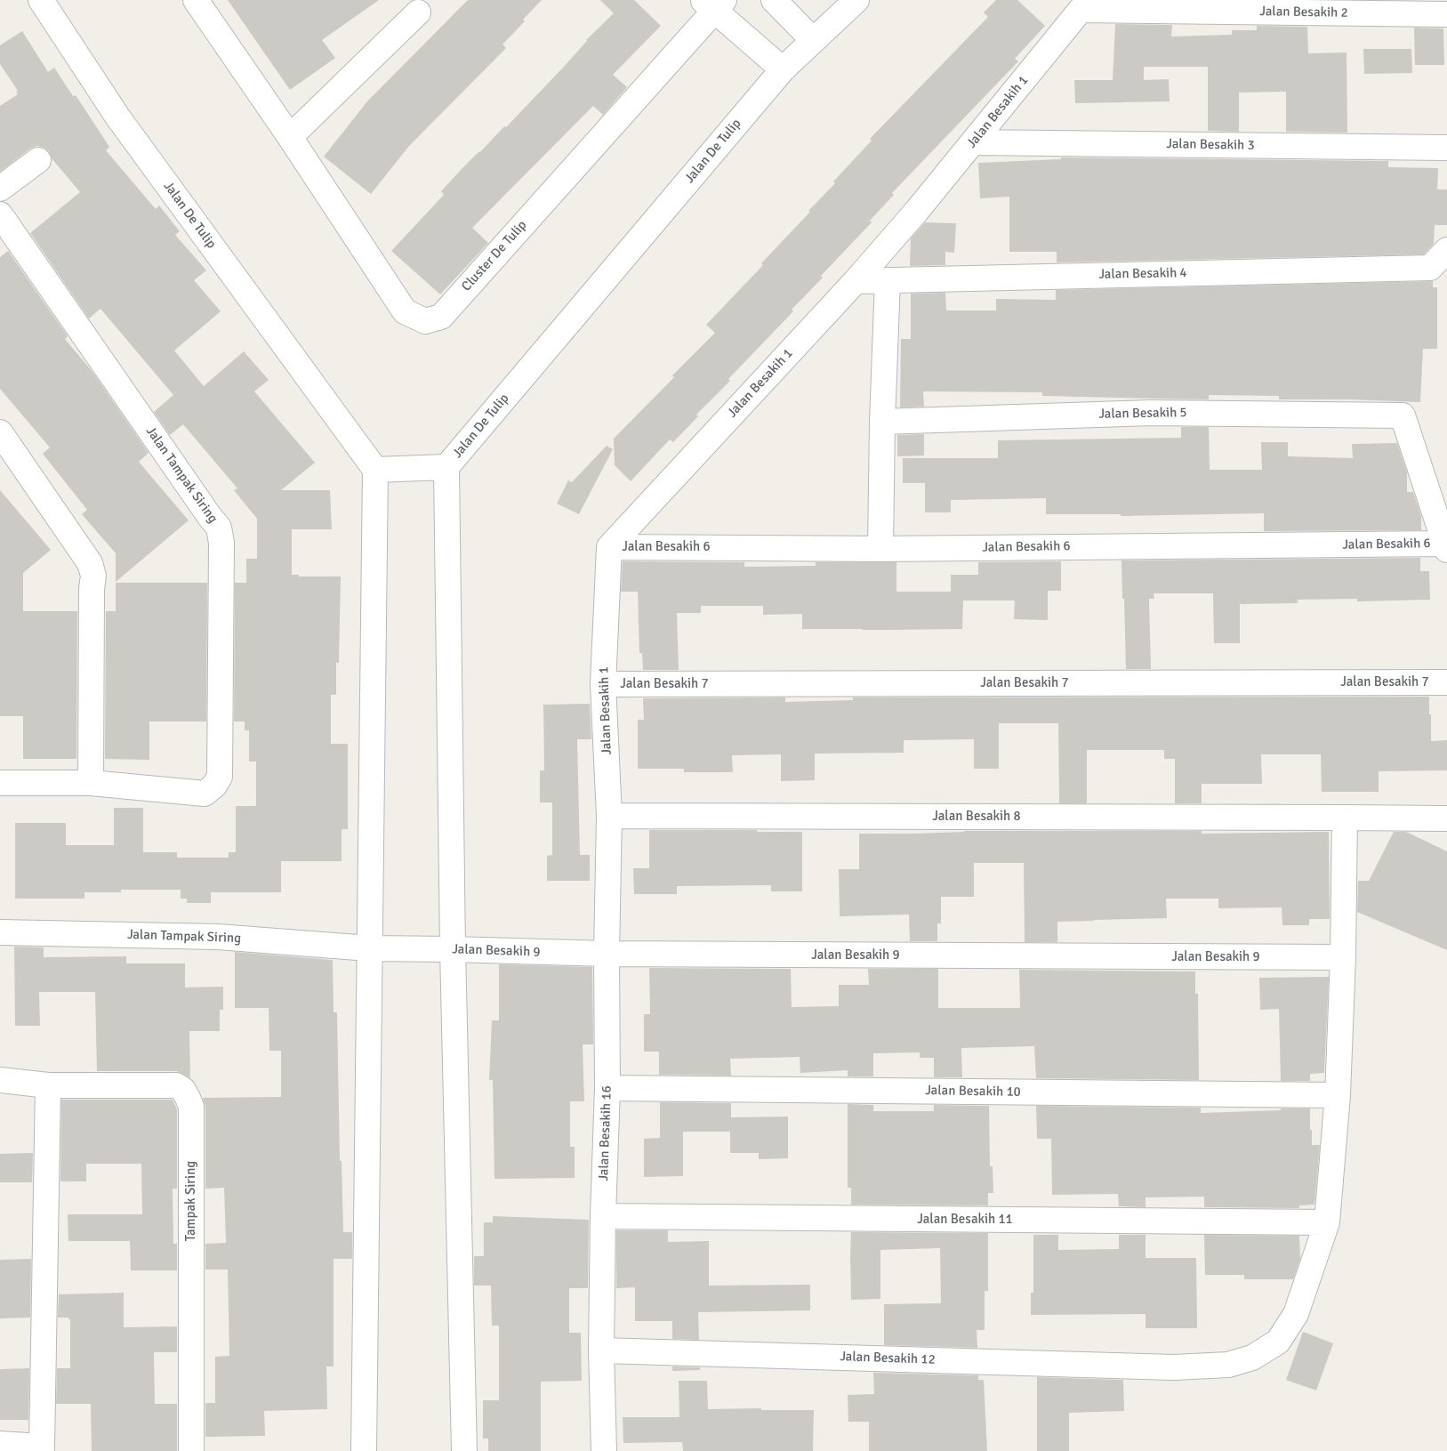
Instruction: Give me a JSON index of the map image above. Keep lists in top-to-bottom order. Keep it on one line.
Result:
{"streets":{"street":["Jalan Besakih 2","Jalan Besakih 1","Jalan Besakih 3","Jalan De Tulip","Cluster De Tulip","Jalan Besakih 4","Jalan Besakih 5","Jalan Tampak Siring","Jalan Besakih 6","Jalan Besakih 7","Jalan Besakih 8","Jalan Besakih 9","Jalan Besakih 10","Jalan Besakih 16","Tampak Siring","Jalan Besakih 11","Jalan Besakih 12"]},"crossings":[["Jalan Besakih 2","Jalan Besakih 1"],["Jalan Besakih 1","Jalan Besakih 3"],["Jalan Besakih 1","Jalan Besakih 4"],["Jalan Besakih 1","Jalan Besakih 6"],["Jalan Besakih 1","Jalan Besakih 7"],["Jalan Besakih 1","Jalan Besakih 8"],["Jalan Besakih 1","Jalan Besakih 16"],["Jalan De Tulip","Cluster De Tulip"],["Jalan Besakih 5","Jalan Besakih 6"],["Jalan Tampak Siring","Jalan Besakih 9"],["Jalan Besakih 8","Jalan Besakih 16"],["Jalan Besakih 8","Jalan Besakih 12"],["Jalan Besakih 9","Jalan Besakih 16"],["Jalan Besakih 9","Jalan Besakih 12"],["Jalan Besakih 10","Jalan Besakih 16"],["Jalan Besakih 10","Jalan Besakih 12"],["Jalan Besakih 16","Jalan Besakih 11"],["Jalan Besakih 16","Jalan Besakih 12"],["Jalan Besakih 11","Jalan Besakih 12"]]}
